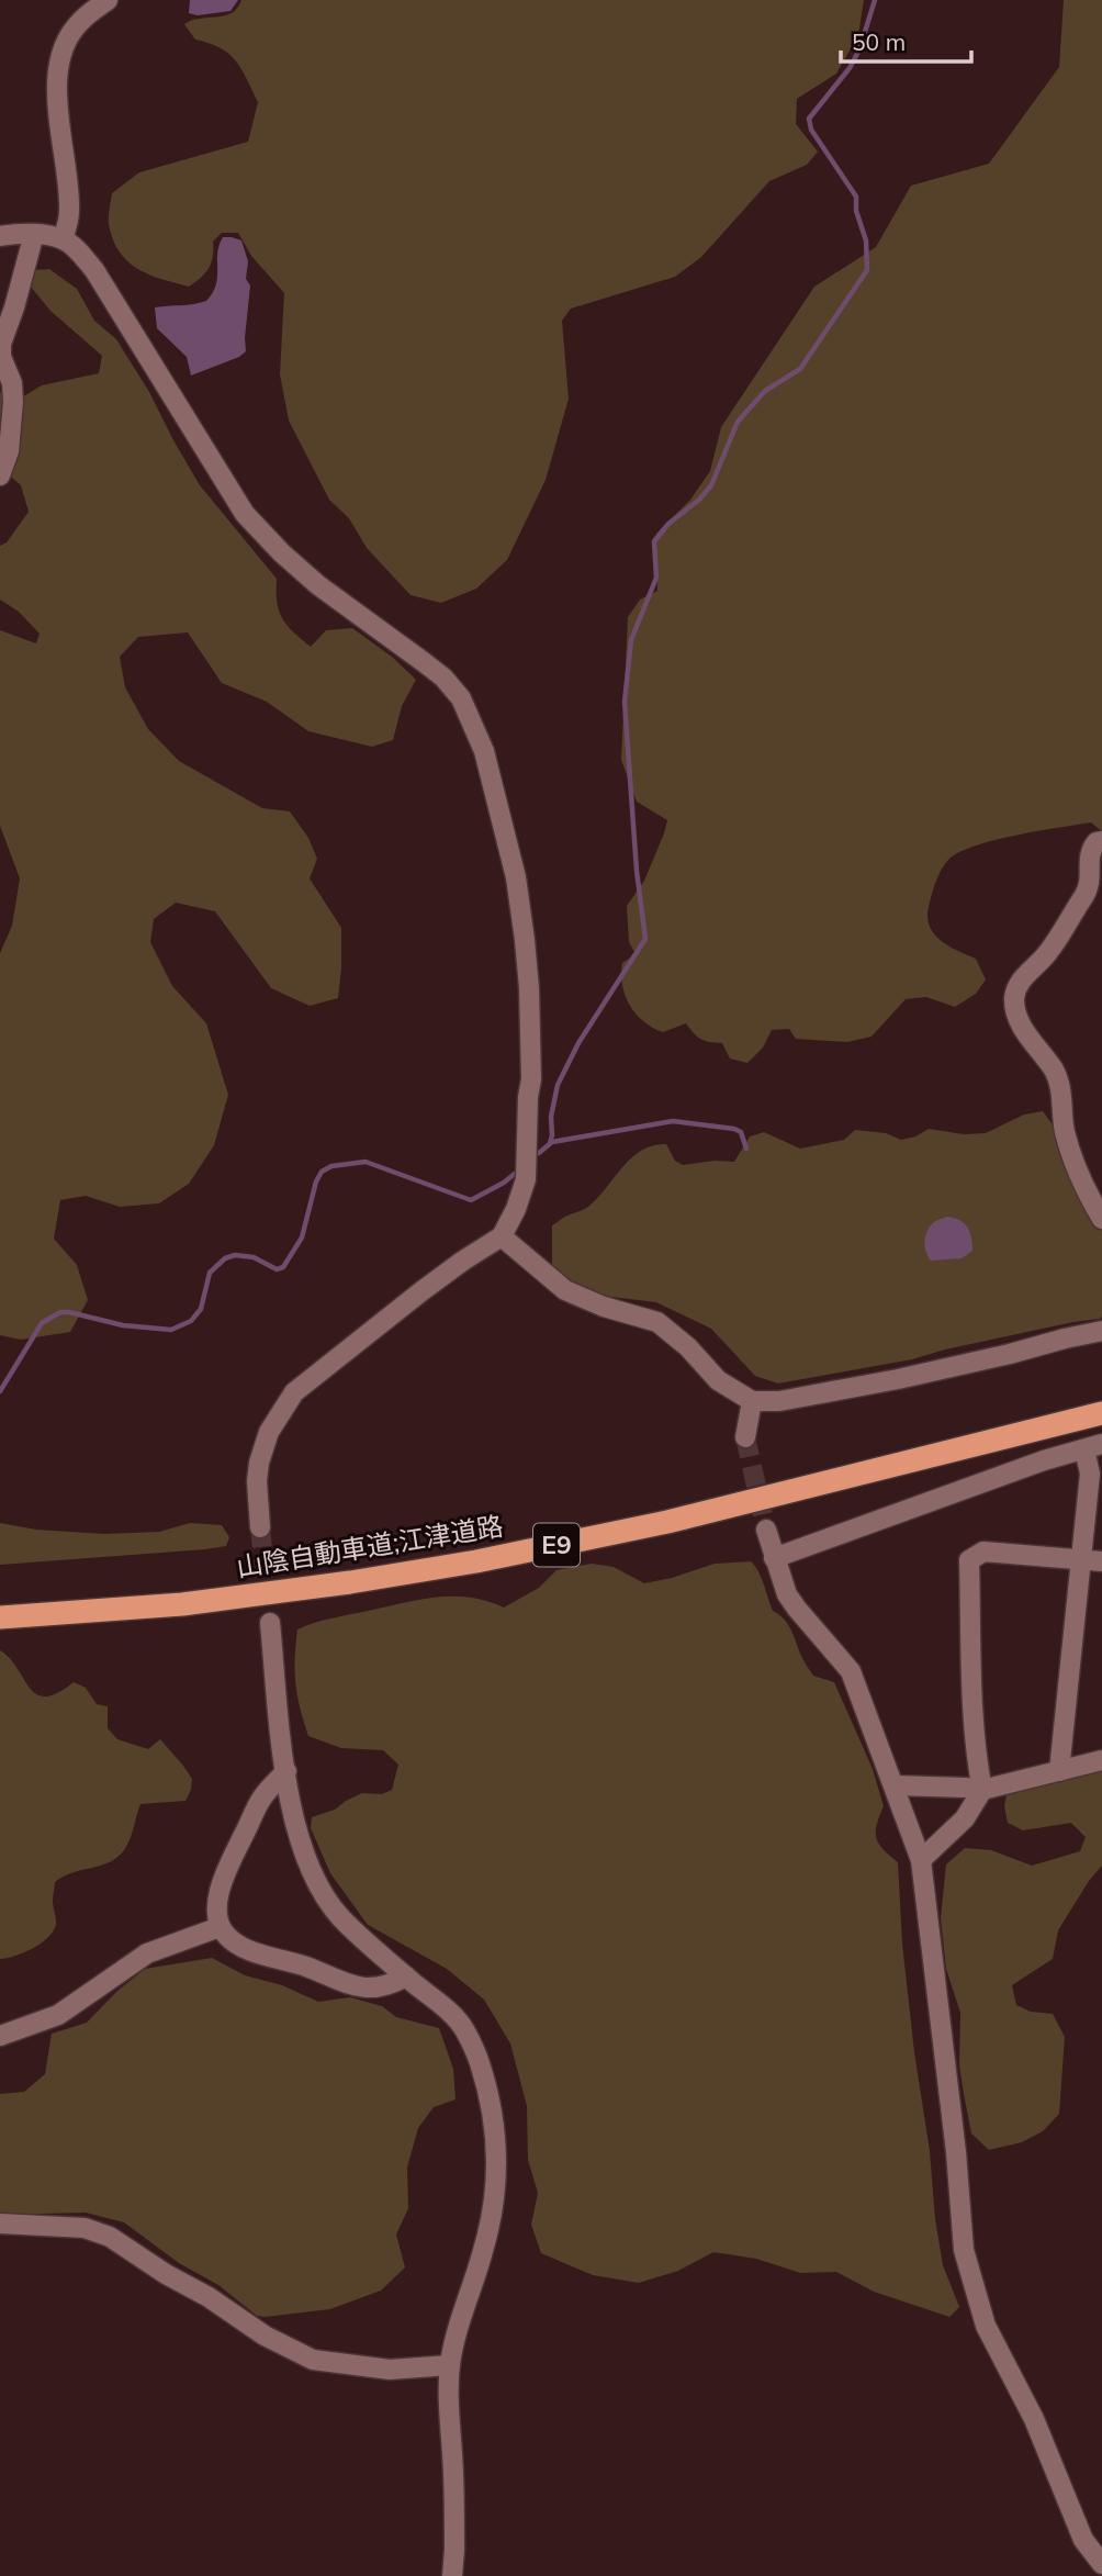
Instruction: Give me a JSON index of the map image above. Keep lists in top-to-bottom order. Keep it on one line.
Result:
{"streets":{"highway":["E9","山陰自動車道;江津道路"]},"scale_bar":"50 m"}
